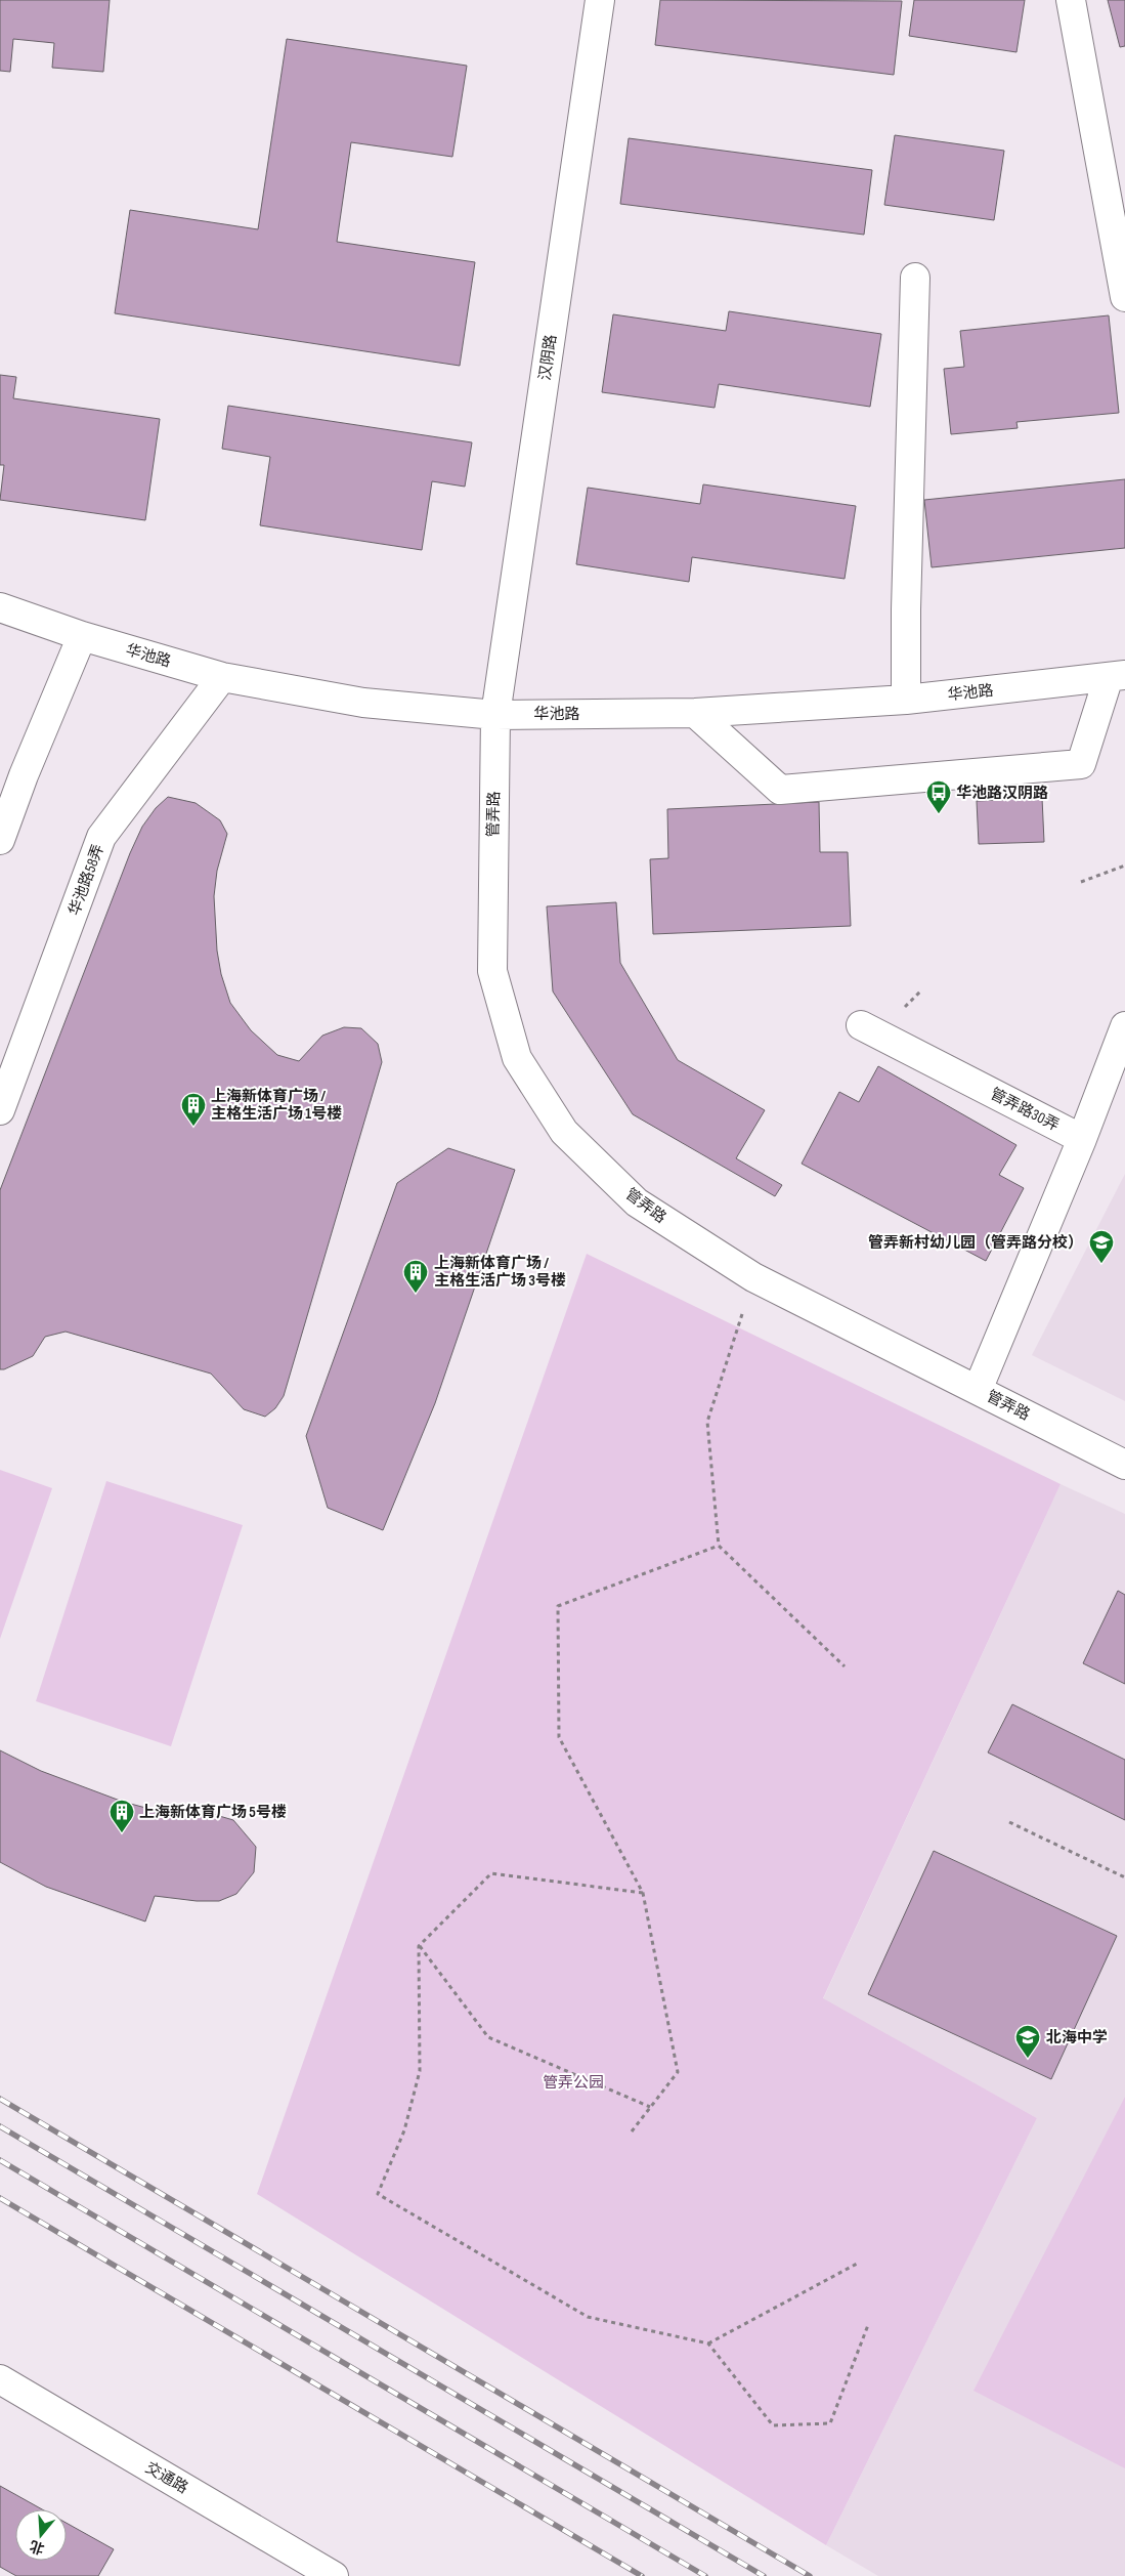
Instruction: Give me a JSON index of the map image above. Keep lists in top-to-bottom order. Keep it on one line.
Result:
{"streets":{"street":["汉阴路","华池路","管弄路","华池路58弄","管弄路30弄","交通路"]},"crossings":[["汉阴路","华池路"],["汉阴路","管弄路"],["华池路","管弄路"],["华池路","华池路58弄"]],"parks":["管弄公园"],"places":{"bus stop":["华池路汉阴路"],"building":["上海新体育广场 / 主格生活广场 1号楼","上海新体育广场 / 主格生活广场 3号楼","上海新体育广场 5号楼"],"school or university":["管弄新村幼儿园（管弄路分校）","北海中学"]},"north":"bottom"}
